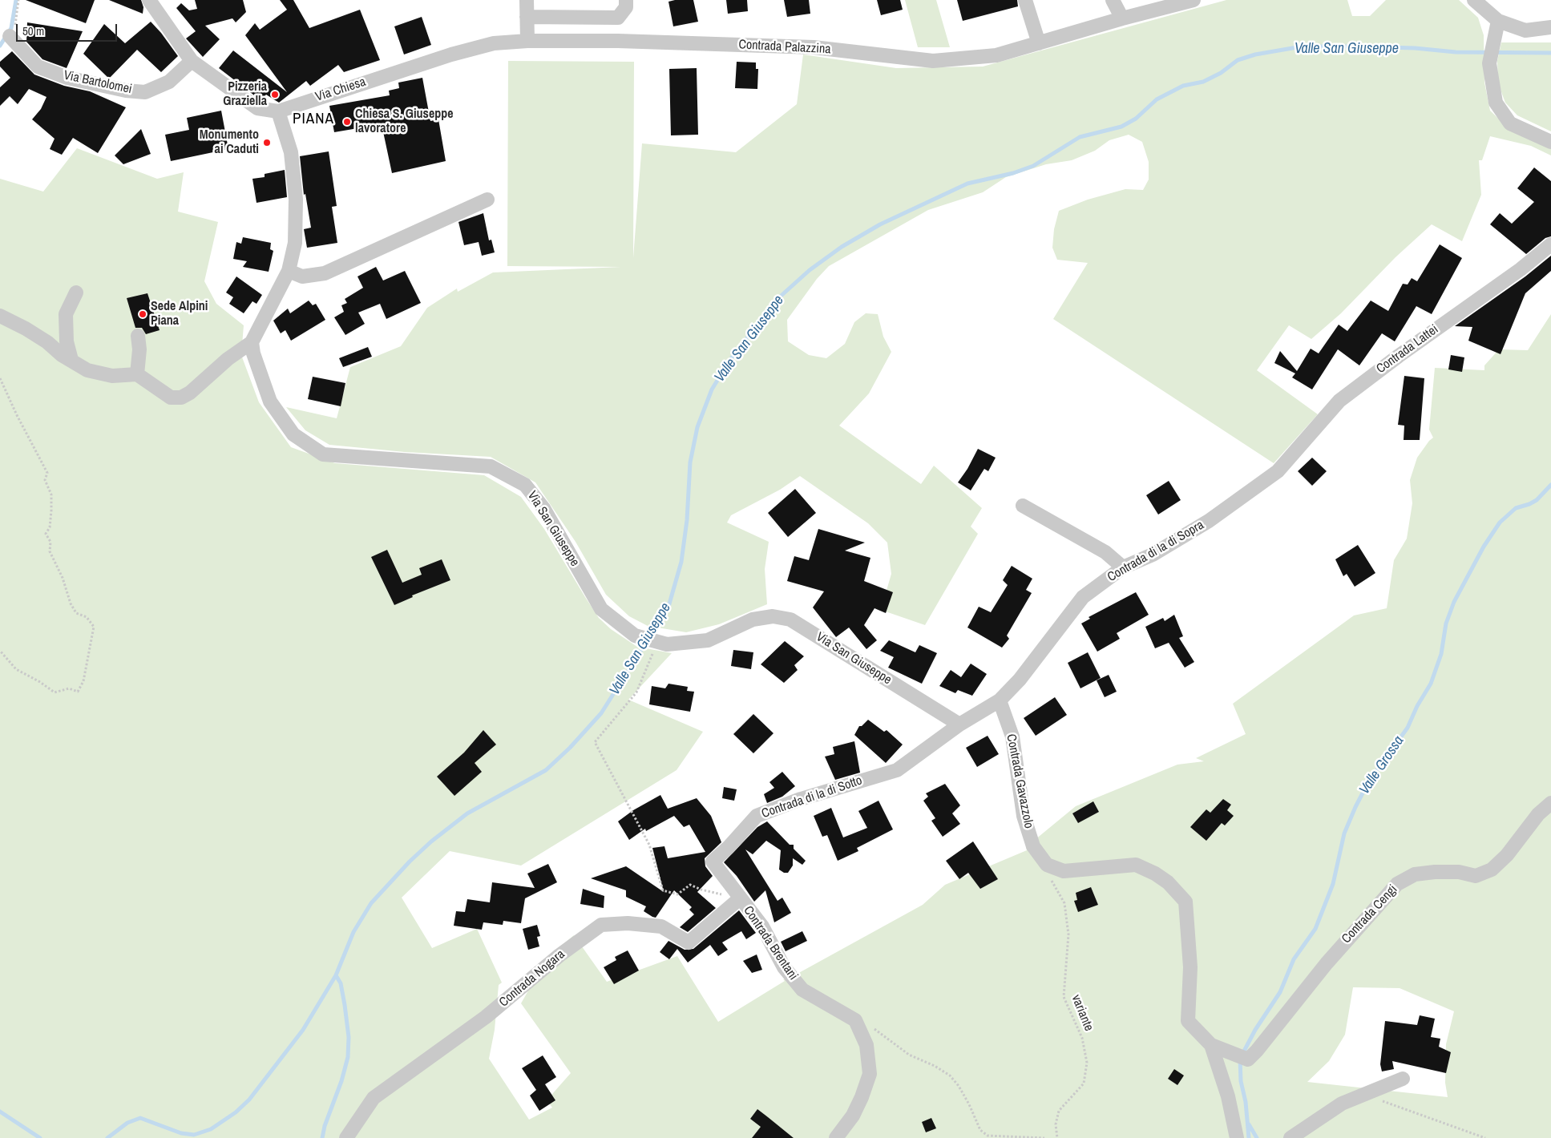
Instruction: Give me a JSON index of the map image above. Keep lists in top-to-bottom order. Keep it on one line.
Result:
{"streets":{"street":["Contrada Palazzina","Via Bartolomei","Via Chiesa","Contrada Lattei","Via San Giuseppe","Contrada di la di Sopra","Contrada Gavazzolo","Contrada di la di Sotto","Contrada Cengi","Contrada Brentani","Contrada Nogara"],"path":["variante"]},"crossings":[["Contrada Palazzina","Via Chiesa"],["Via Bartolomei","Via Chiesa"],["Contrada Lattei","Contrada di la di Sopra"],["Via San Giuseppe","Contrada di la di Sopra"],["Via San Giuseppe","Contrada di la di Sotto"],["Contrada di la di Sopra","Contrada Gavazzolo"],["Contrada di la di Sopra","Contrada di la di Sotto"],["Contrada Gavazzolo","variante"],["Contrada di la di Sotto","Contrada Brentani"],["Contrada di la di Sotto","Contrada Nogara"],["Contrada Brentani","Contrada Nogara"]],"districts":["PIANA"],"water":["Valle San Giuseppe","Valle Grossa"],"places":["Pizzeria Graziella","Chiesa S. Giuseppe lavoratore","Monumento ai Caduti","Sede Alpini Piana"],"scale_bar":"50 m"}
